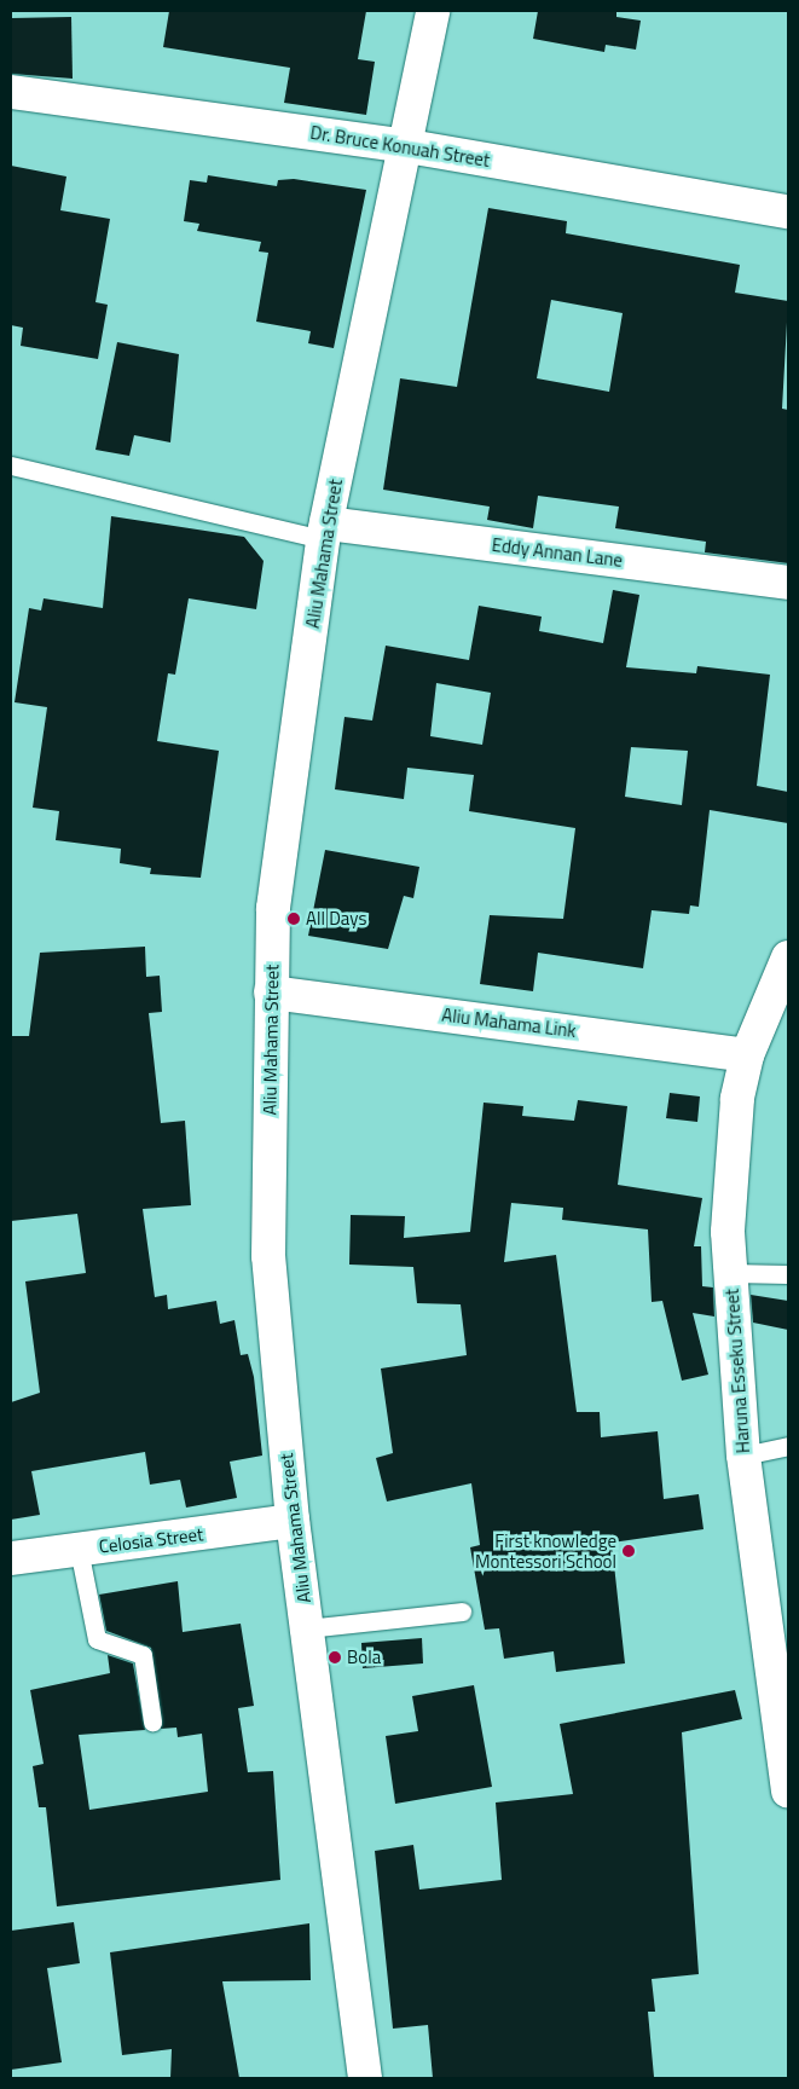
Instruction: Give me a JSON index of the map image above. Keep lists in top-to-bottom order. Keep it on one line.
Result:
{"streets":{"street":["Dr. Bruce Konuah Street","Eddy Annan Lane","Aliu Mahama Street","Aliu Mahama Link","Haruna Esseku Street","Celosia Street"]},"crossings":[["Dr. Bruce Konuah Street","Aliu Mahama Street"],["Eddy Annan Lane","Aliu Mahama Street"],["Aliu Mahama Street","Aliu Mahama Link"],["Aliu Mahama Street","Celosia Street"],["Aliu Mahama Link","Haruna Esseku Street"]],"places":["All Days","First knowledge Montessori School","Bola"]}
